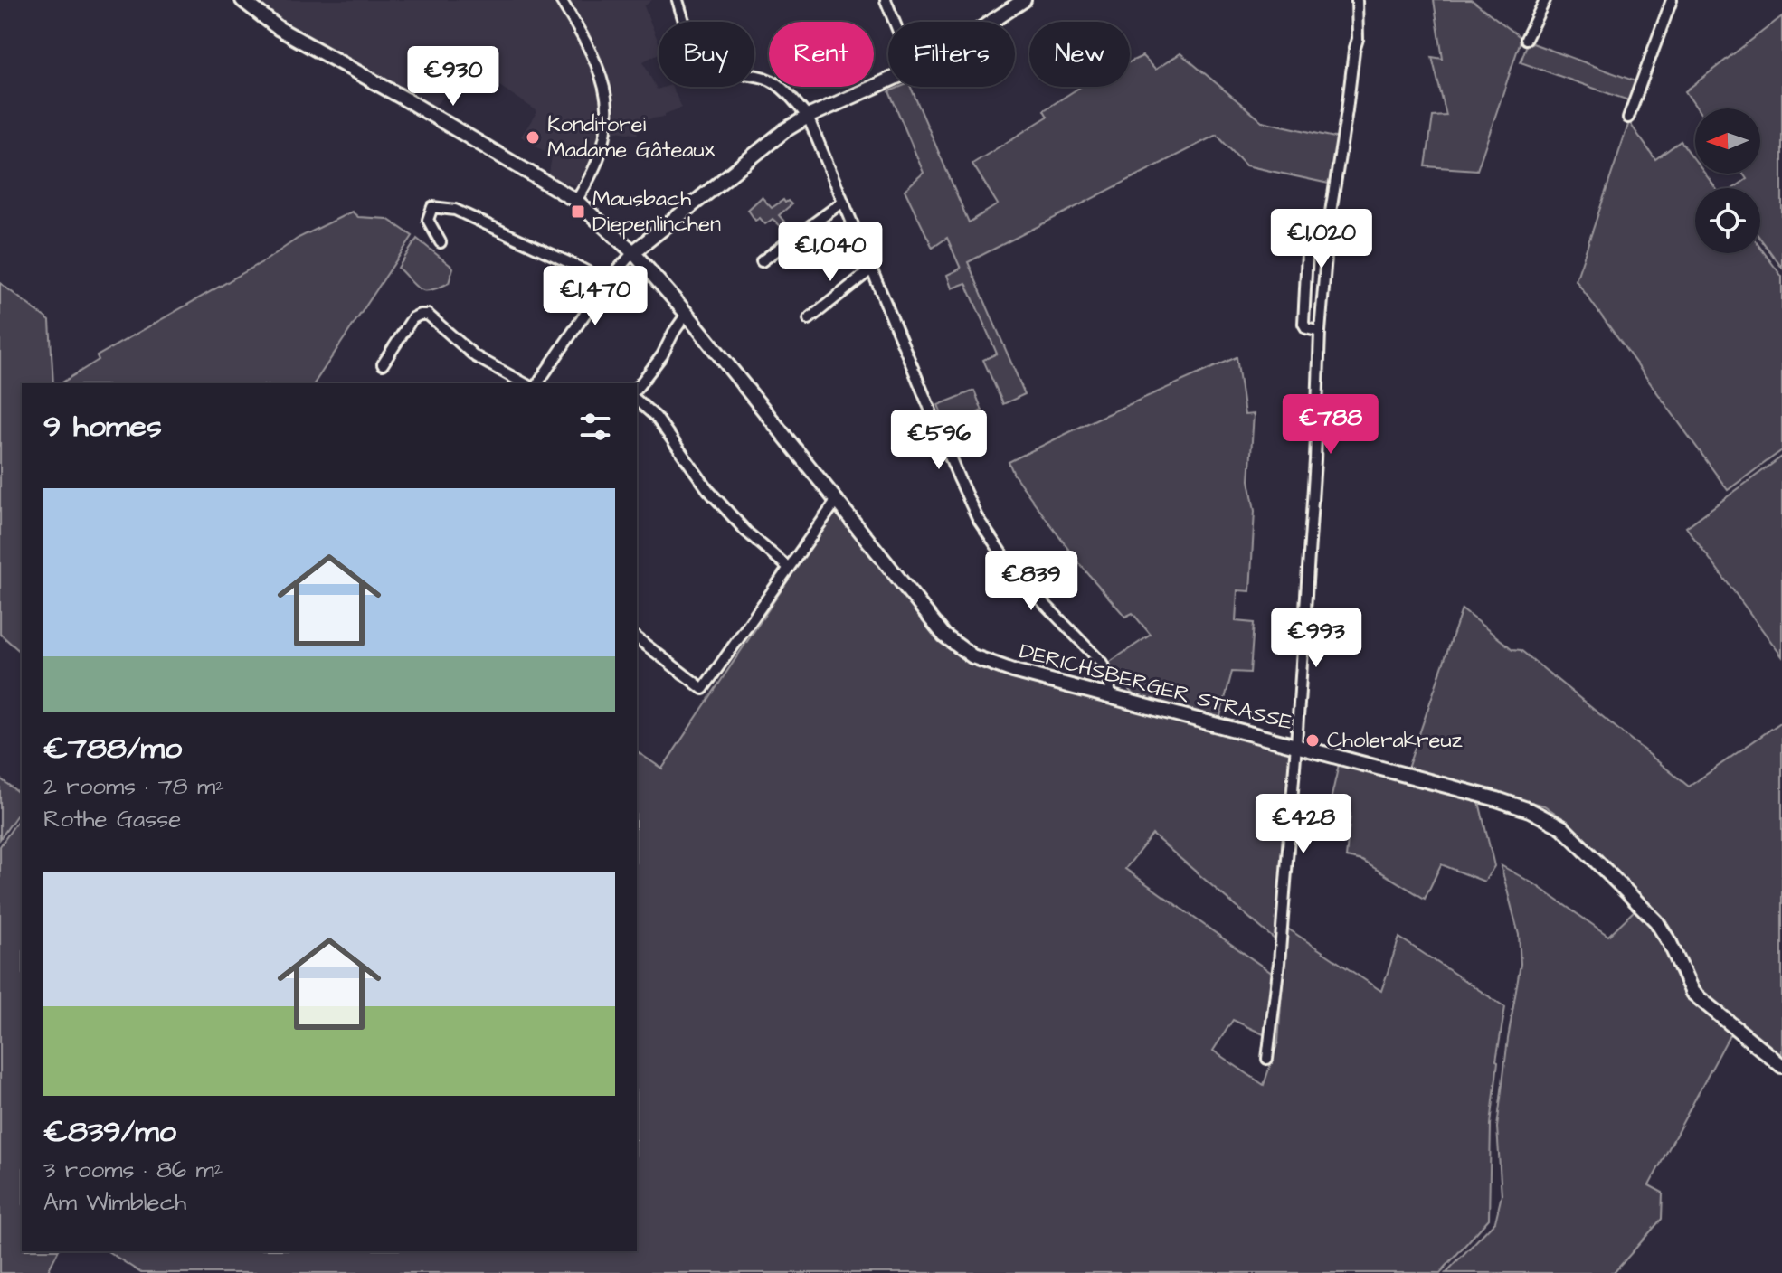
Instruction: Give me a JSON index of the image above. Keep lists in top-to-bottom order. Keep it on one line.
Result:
{"streets":{"street":["DERICHSBERGER STRASSE"]},"places":{"other":["Konditorei Madame Gâteaux","Cholerakreuz"],"transit":["Mausbach Diepenlinchen"]},"north":"left","page":{"chip":["Buy","Rent","Filters","New"],"price":["€930","€1,020","€1,040","€1,470","€788","€596","€839","€993","€428"],"heading":"9 homes","list":[{"name":"€788/mo","note":"2 rooms · 78 m² · Rothe Gasse"},{"name":"€839/mo","note":"3 rooms · 86 m² · Am Wimblech"}]}}
